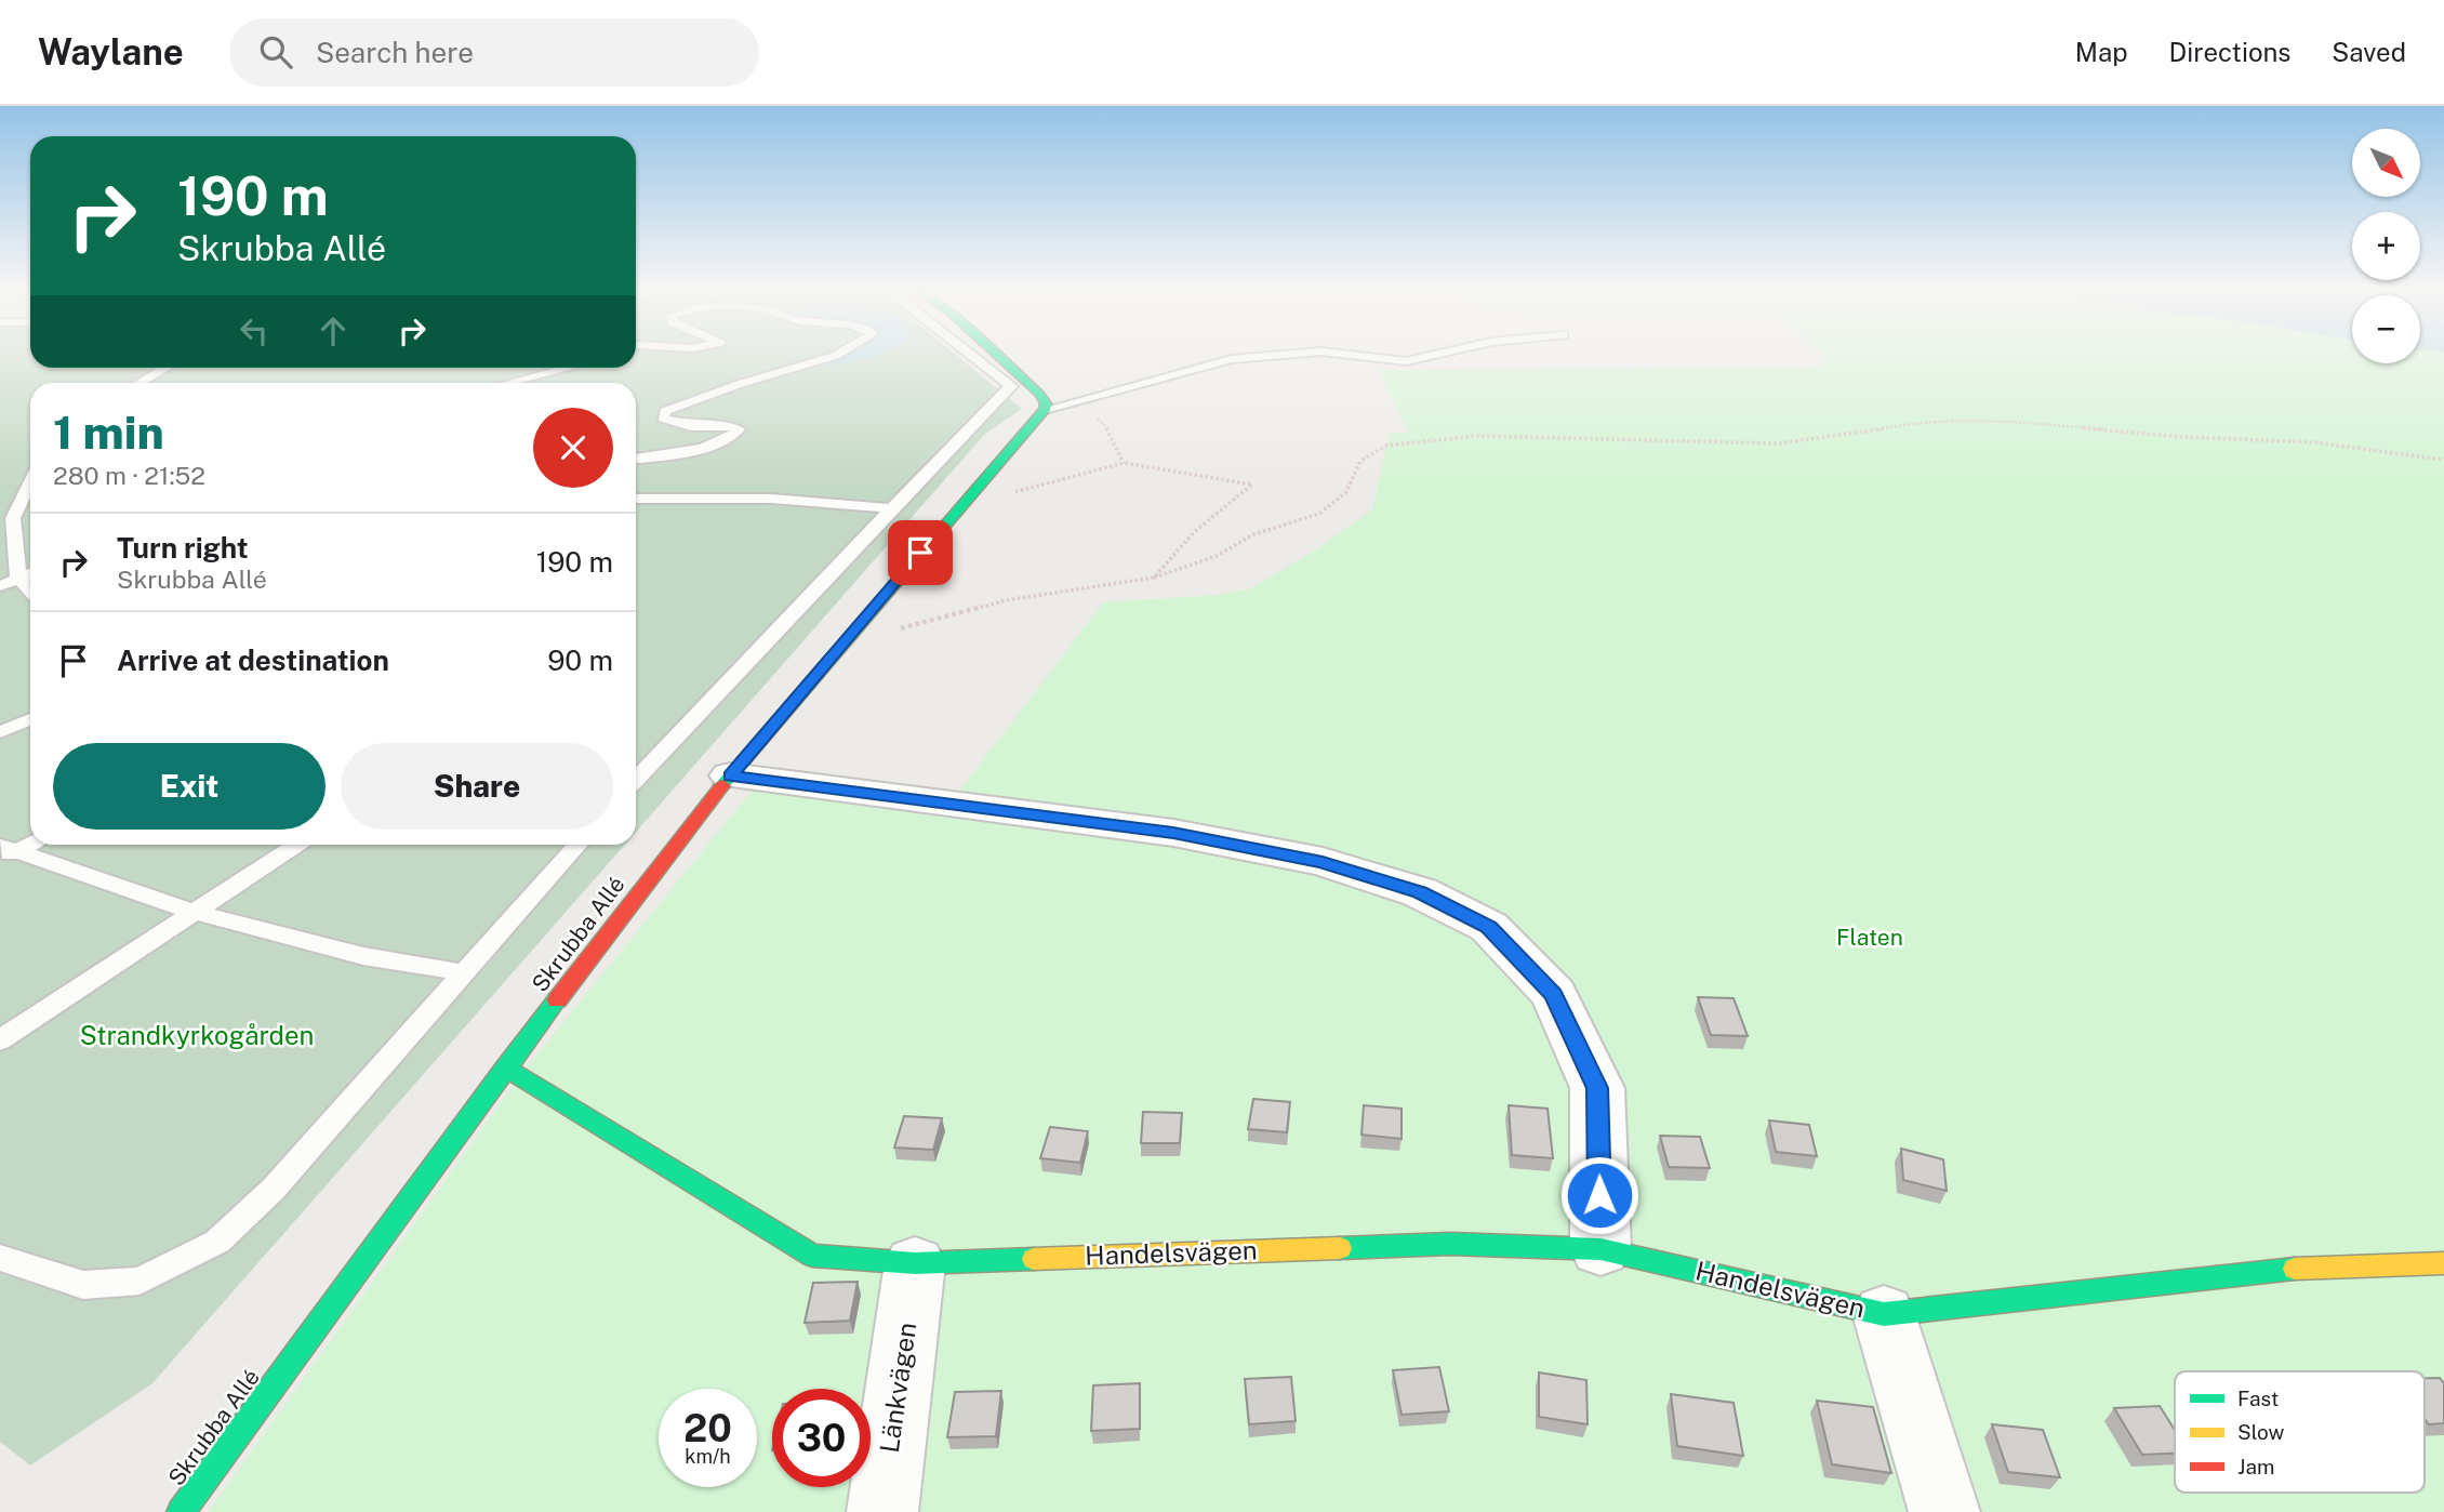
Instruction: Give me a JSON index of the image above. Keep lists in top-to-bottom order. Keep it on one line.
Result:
{"streets":{"street":["Skrubba Allé","Handelsvägen","Länkvägen"]},"crossings":[["Skrubba Allé","Handelsvägen"],["Handelsvägen","Länkvägen"]],"parks":["Flaten","Strandkyrkogården"],"legend":["Fast","Slow","Jam"],"north":"bottom right","page":{"header":"Waylane","search":"Search here","nav":["Map","Directions","Saved"],"map_buttons":["+","−"],"turn":["190 m","Skrubba Allé"],"heading":["1 min","280 m · 21:52"],"list":[{"name":"Turn right","note":"Skrubba Allé","value":"190 m"},{"name":"Arrive at destination","value":"90 m"}],"buttons":["Exit","Share"],"speed":"20 km/h","limit":"30"}}
